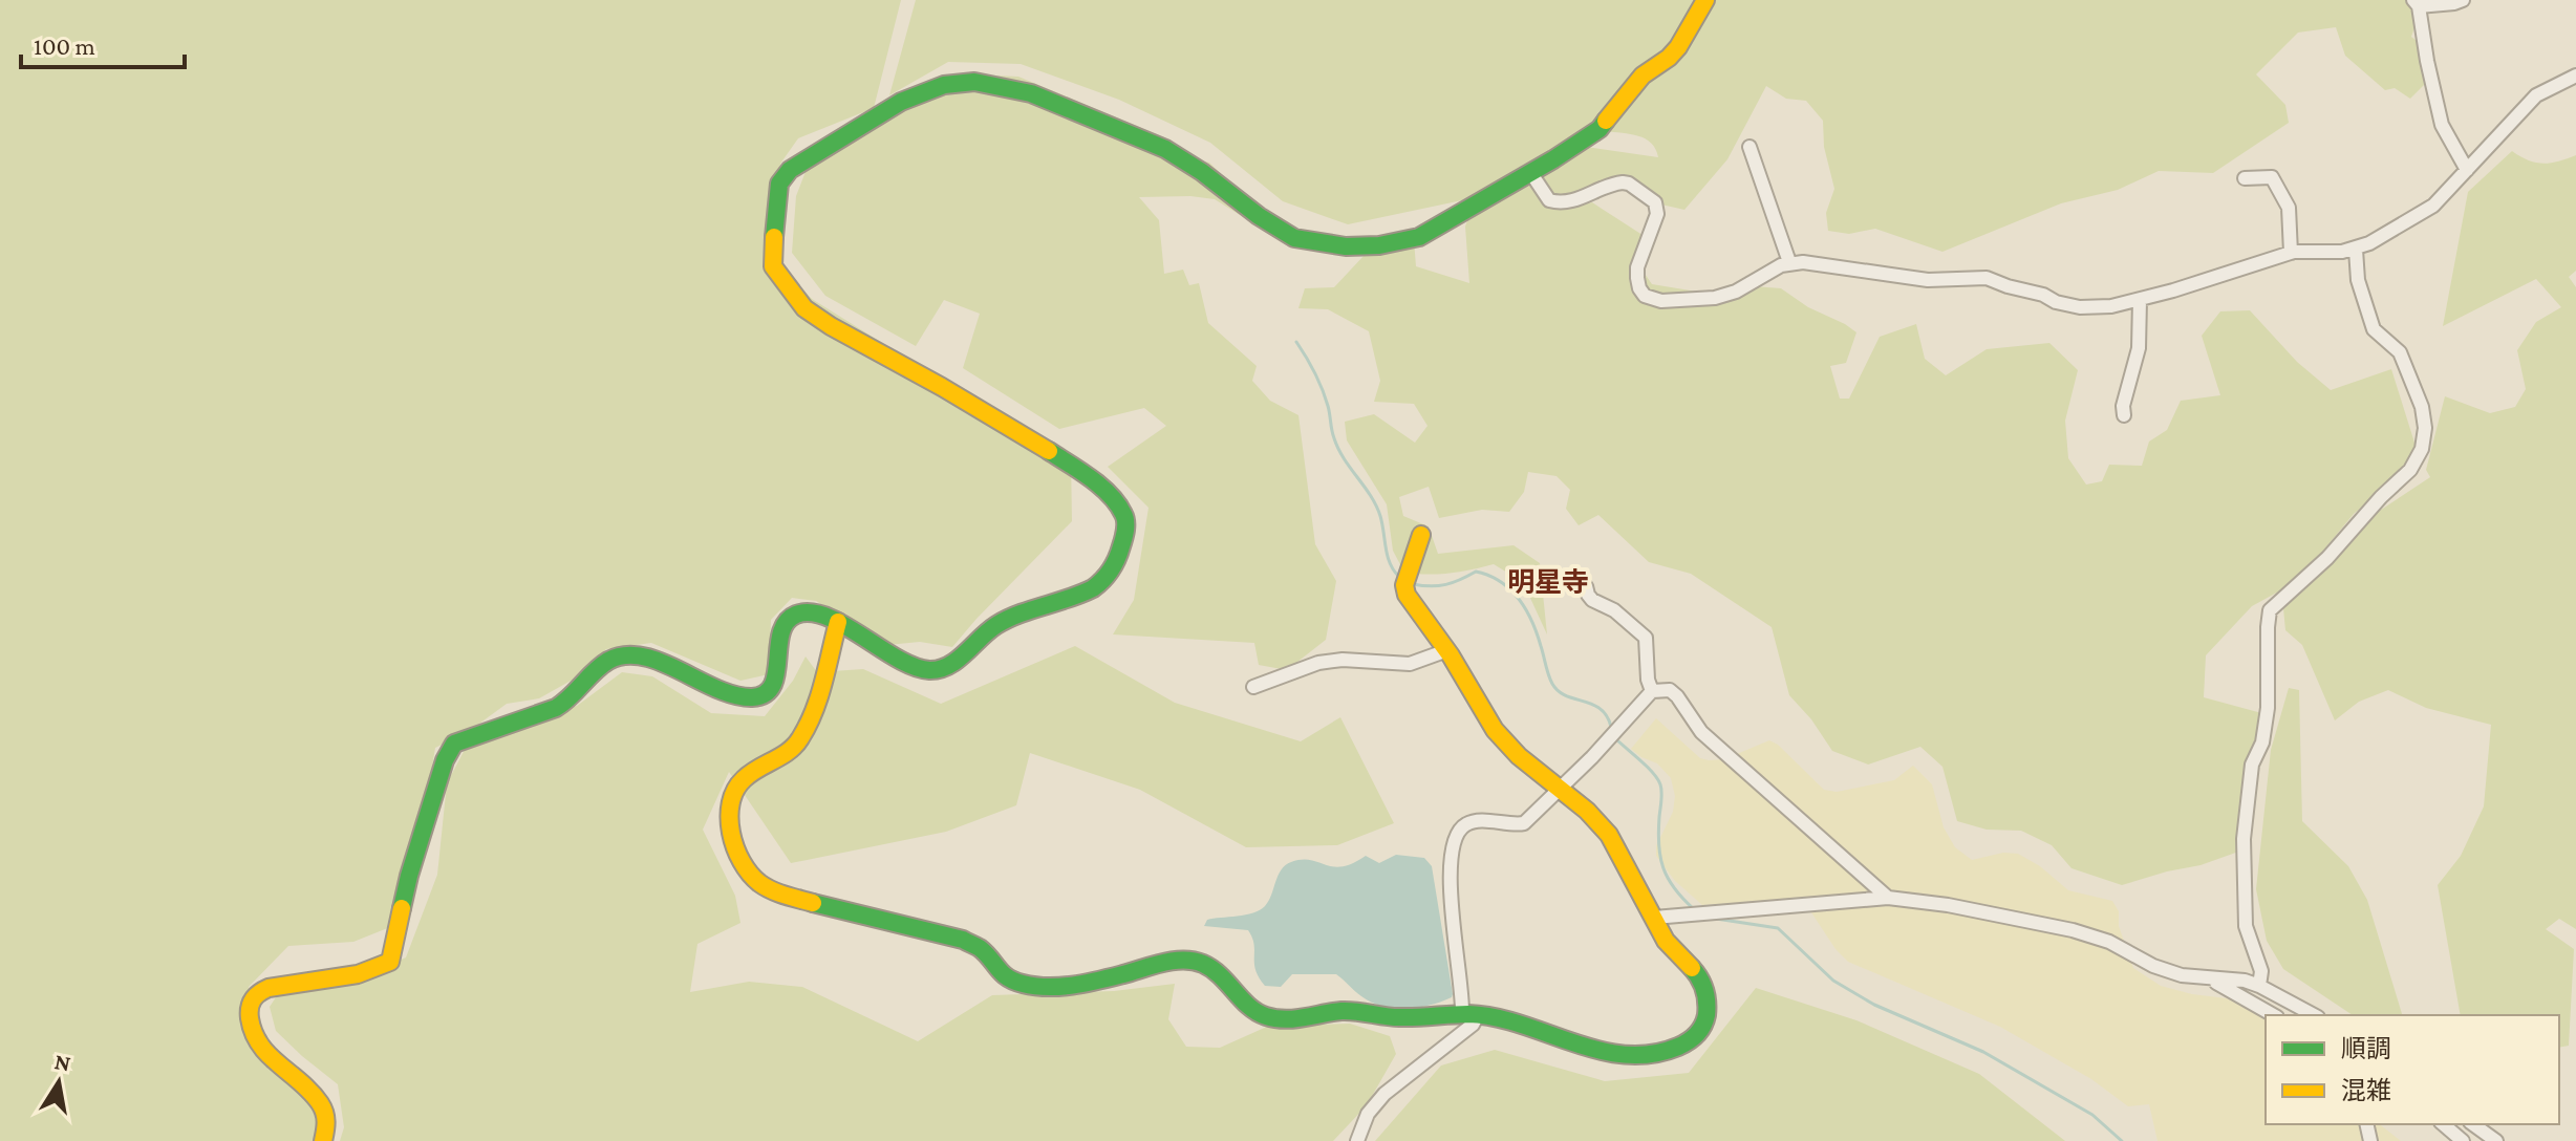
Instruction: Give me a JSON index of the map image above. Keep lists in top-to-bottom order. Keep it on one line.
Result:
{"districts":["明星寺"],"legend":["順調","混雑"],"scale_bar":"100 m","north":"top"}
